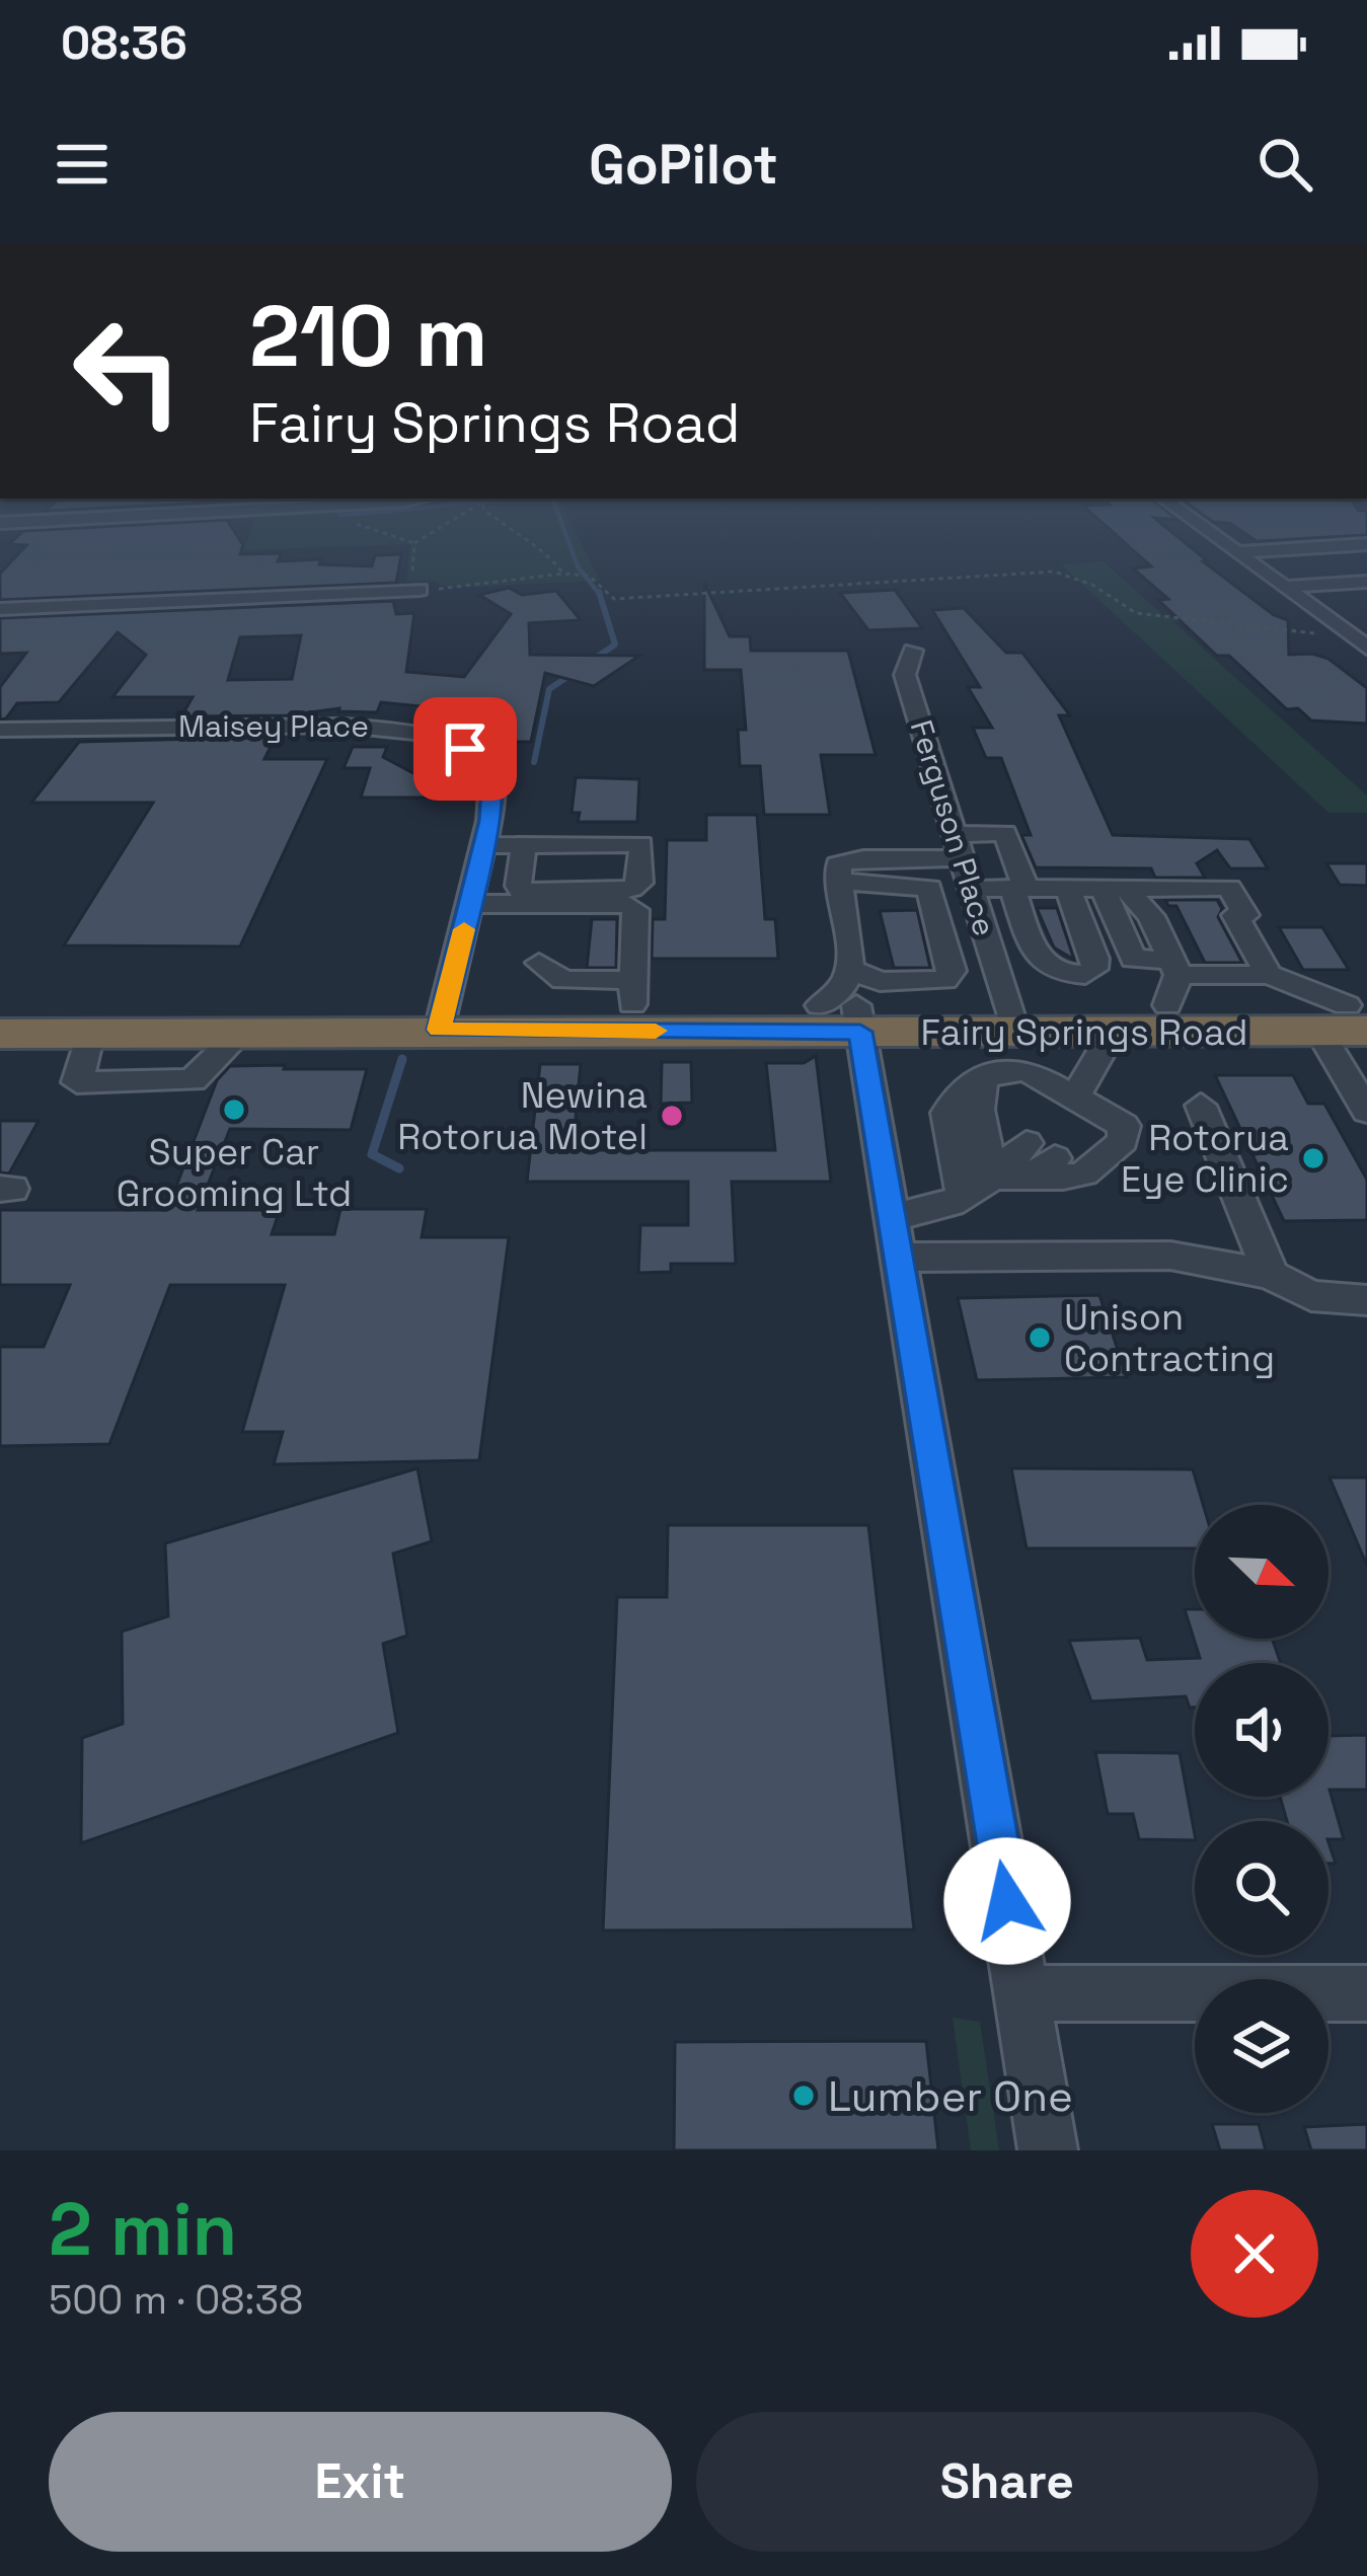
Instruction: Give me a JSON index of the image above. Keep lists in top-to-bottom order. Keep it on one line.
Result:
{"streets":{"highway":["Fairy Springs Road"],"street":["Maisey Place","Ferguson Place"]},"crossings":[["Maisey Place","Fairy Springs Road"],["Ferguson Place","Fairy Springs Road"]],"places":["Super Car Grooming Ltd","Newina Rotorua Motel","Rotorua Eye Clinic","Unison Contracting","Lumber One"],"north":"bottom right","page":{"status":"08:36","header":"GoPilot","turn":["210 m","Fairy Springs Road"],"heading":["2 min","500 m · 08:38"],"buttons":["Exit","Share"]}}
